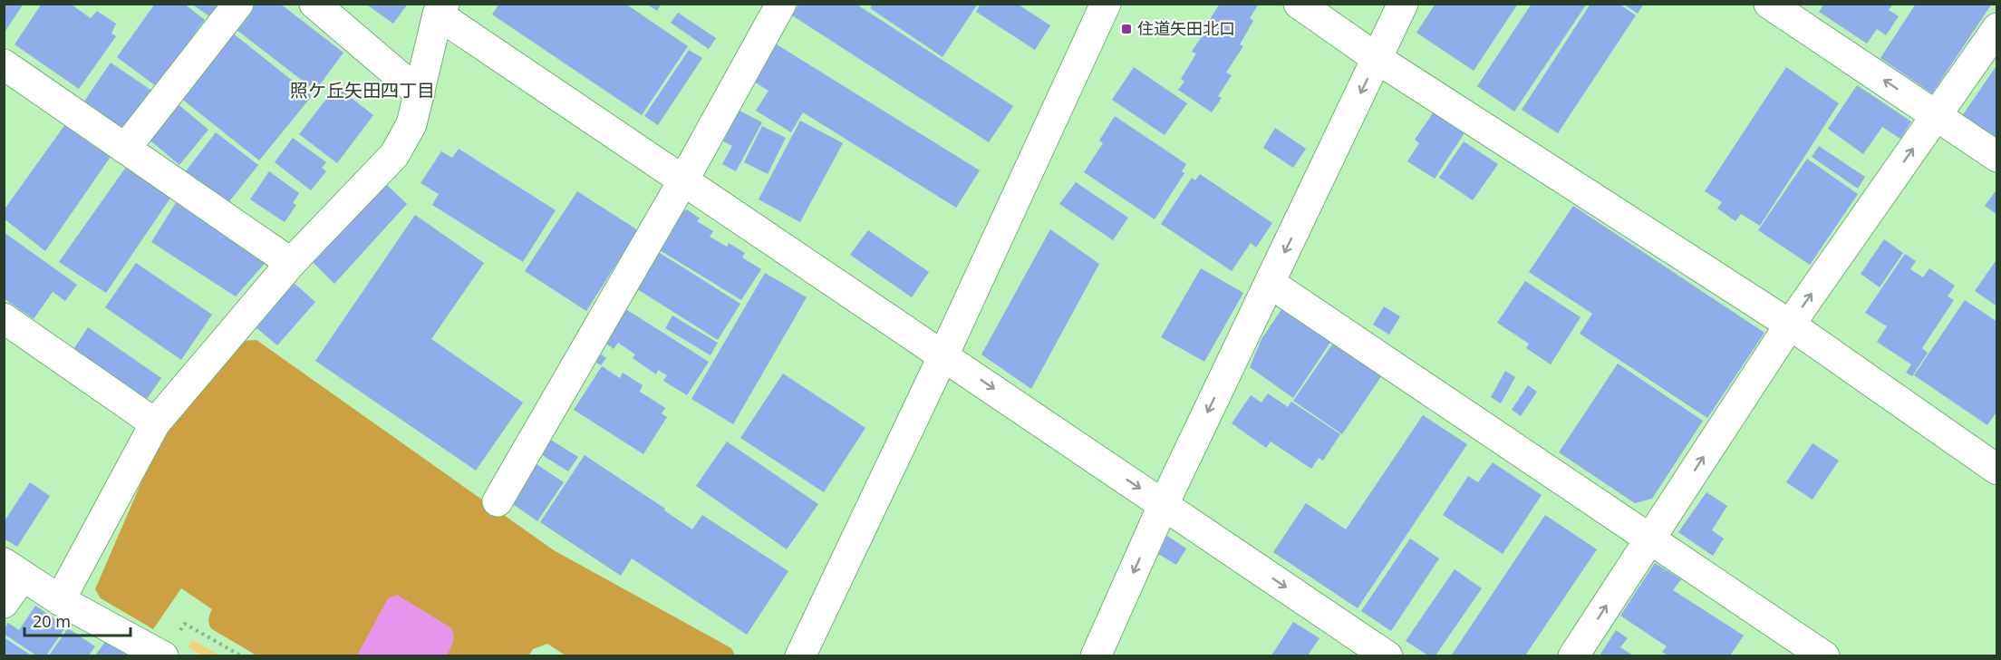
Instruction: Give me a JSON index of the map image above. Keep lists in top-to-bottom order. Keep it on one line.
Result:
{"districts":["照ケ丘矢田四丁目"],"places":{"transit":["住道矢田北口"]},"scale_bar":"20 m"}
